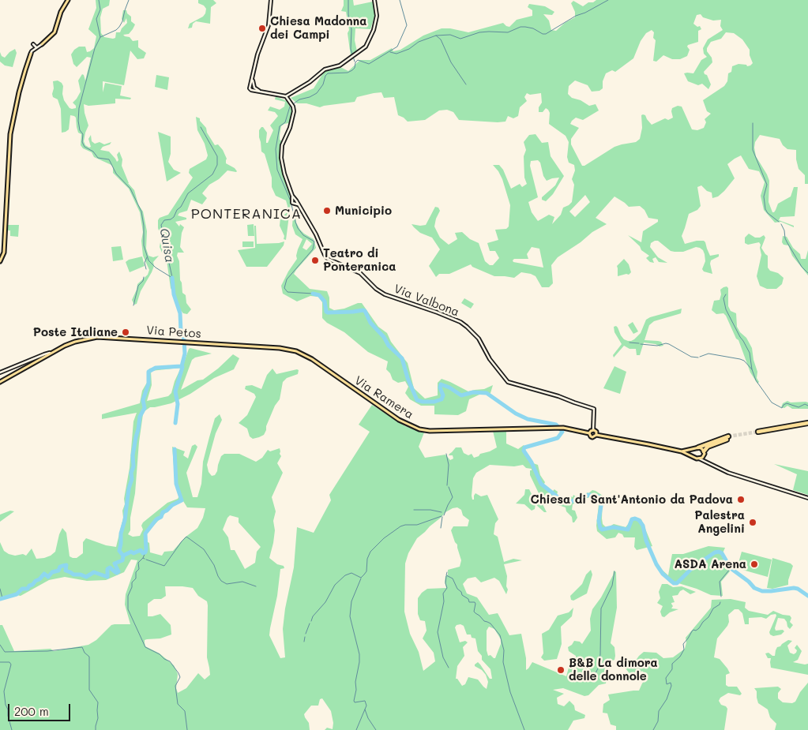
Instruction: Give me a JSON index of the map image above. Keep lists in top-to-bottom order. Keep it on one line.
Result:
{"streets":{"main road":["Via Petos","Via Ramera"],"street":["Via Valbona"]},"crossings":[["Via Valbona","Via Ramera"],["Via Petos","Via Ramera"]],"districts":["PONTERANICA"],"water":["Quisa"],"places":["Chiesa Madonna dei Campi","Municipio","Teatro di Ponteranica","Poste Italiane","Chiesa di Sant'Antonio da Padova","Palestra Angelini","ASDA Arena","B&B La dimora delle donnole"],"scale_bar":"200 m"}
